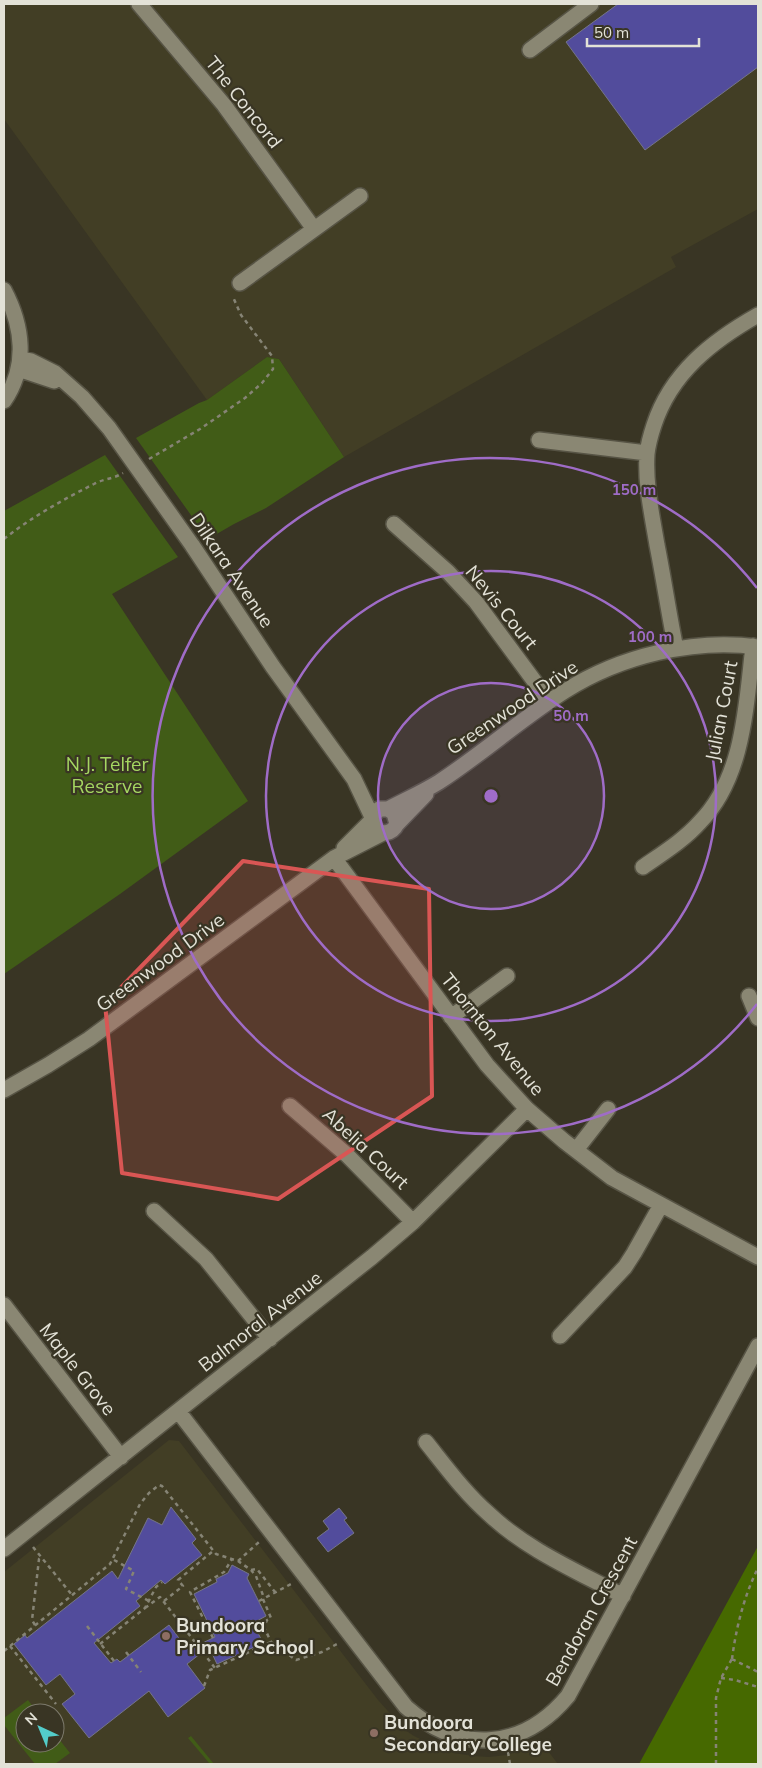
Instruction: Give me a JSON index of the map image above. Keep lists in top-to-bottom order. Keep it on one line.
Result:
{"streets":{"street":["The Concord","Dilkara Avenue","Nevis Court","Greenwood Drive","Julian Court","Thornton Avenue","Abelia Court","Balmoral Avenue","Maple Grove","Bendoran Crescent"]},"crossings":[["Dilkara Avenue","Greenwood Drive"],["Nevis Court","Greenwood Drive"],["Greenwood Drive","Julian Court"],["Greenwood Drive","Thornton Avenue"],["Thornton Avenue","Balmoral Avenue"],["Abelia Court","Balmoral Avenue"],["Balmoral Avenue","Maple Grove"],["Balmoral Avenue","Bendoran Crescent"]],"parks":["N.J. Telfer Reserve"],"places":["Bundoora Primary School","Bundoora Secondary College"],"scale_bar":"50 m","north":"top left","rings":["150 m","100 m","50 m"]}
